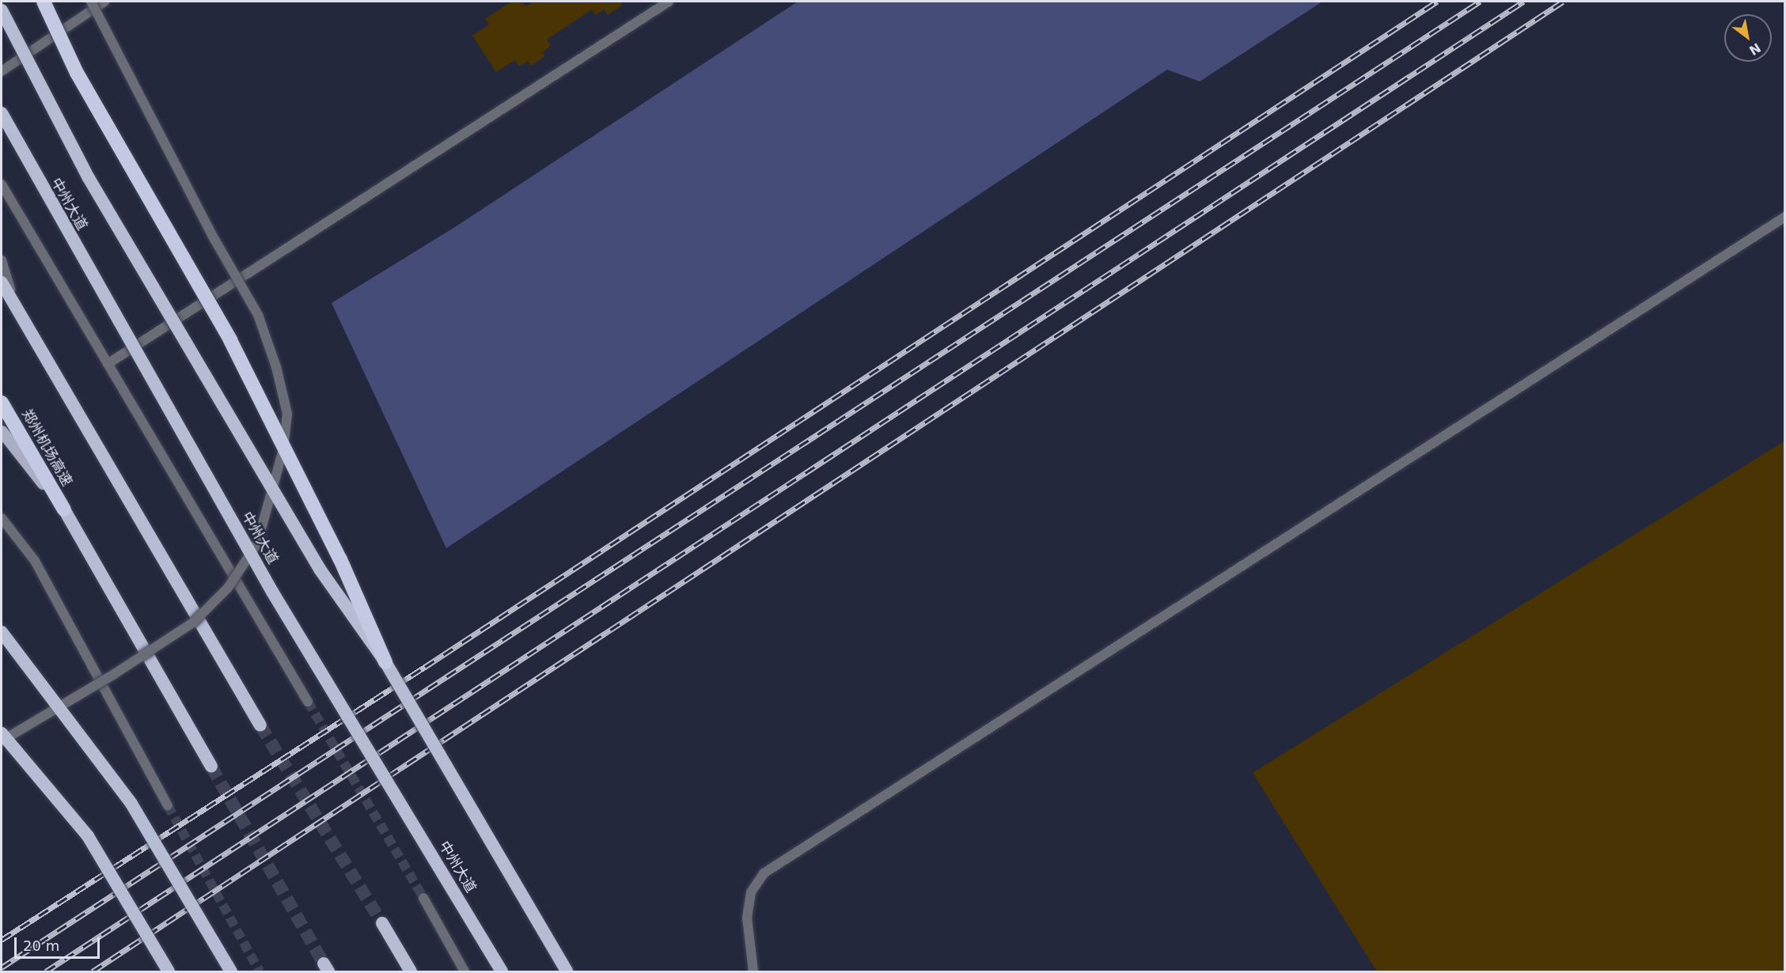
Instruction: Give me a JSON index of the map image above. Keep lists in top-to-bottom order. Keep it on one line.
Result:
{"streets":{"highway":["中州大道","郑州机场高速"]},"scale_bar":"20 m","north":"bottom right"}
